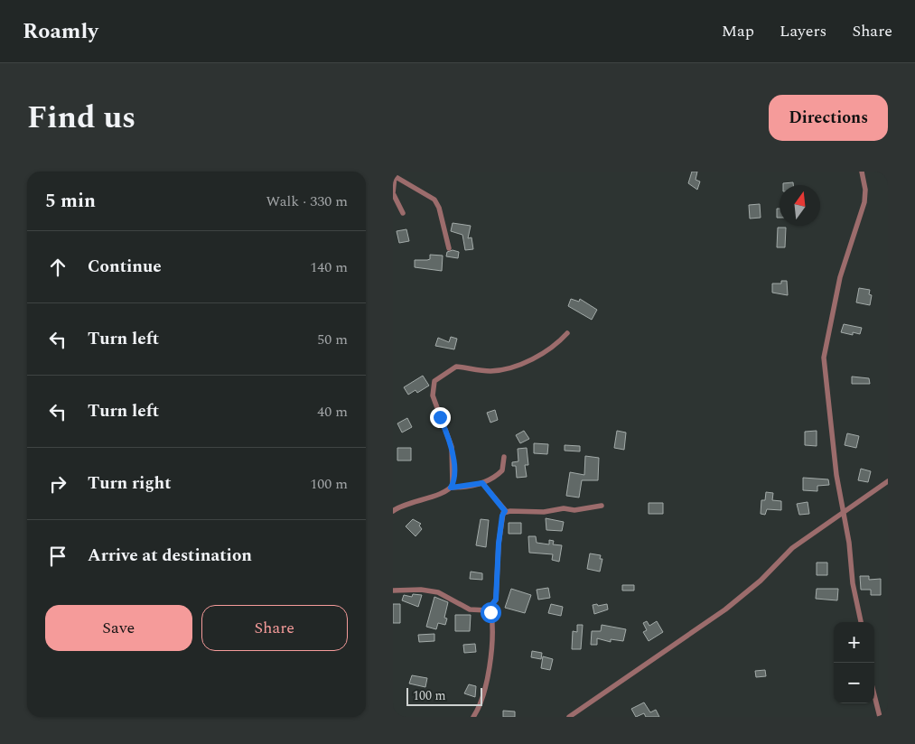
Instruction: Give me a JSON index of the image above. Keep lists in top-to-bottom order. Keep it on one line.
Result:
{"scale_bar":"100 m","north":"top","page":{"header":"Roamly","nav":["Map","Layers","Share"],"title":"Find us","buttons":["Directions",["Save","Share"]],"heading":["5 min","Walk · 330 m"],"list":[["Continue","140 m"],["Turn left","50 m"],["Turn left","40 m"],["Turn right","100 m"],"Arrive at destination"],"map_buttons":["+","−"],"scale":"100 m"}}
